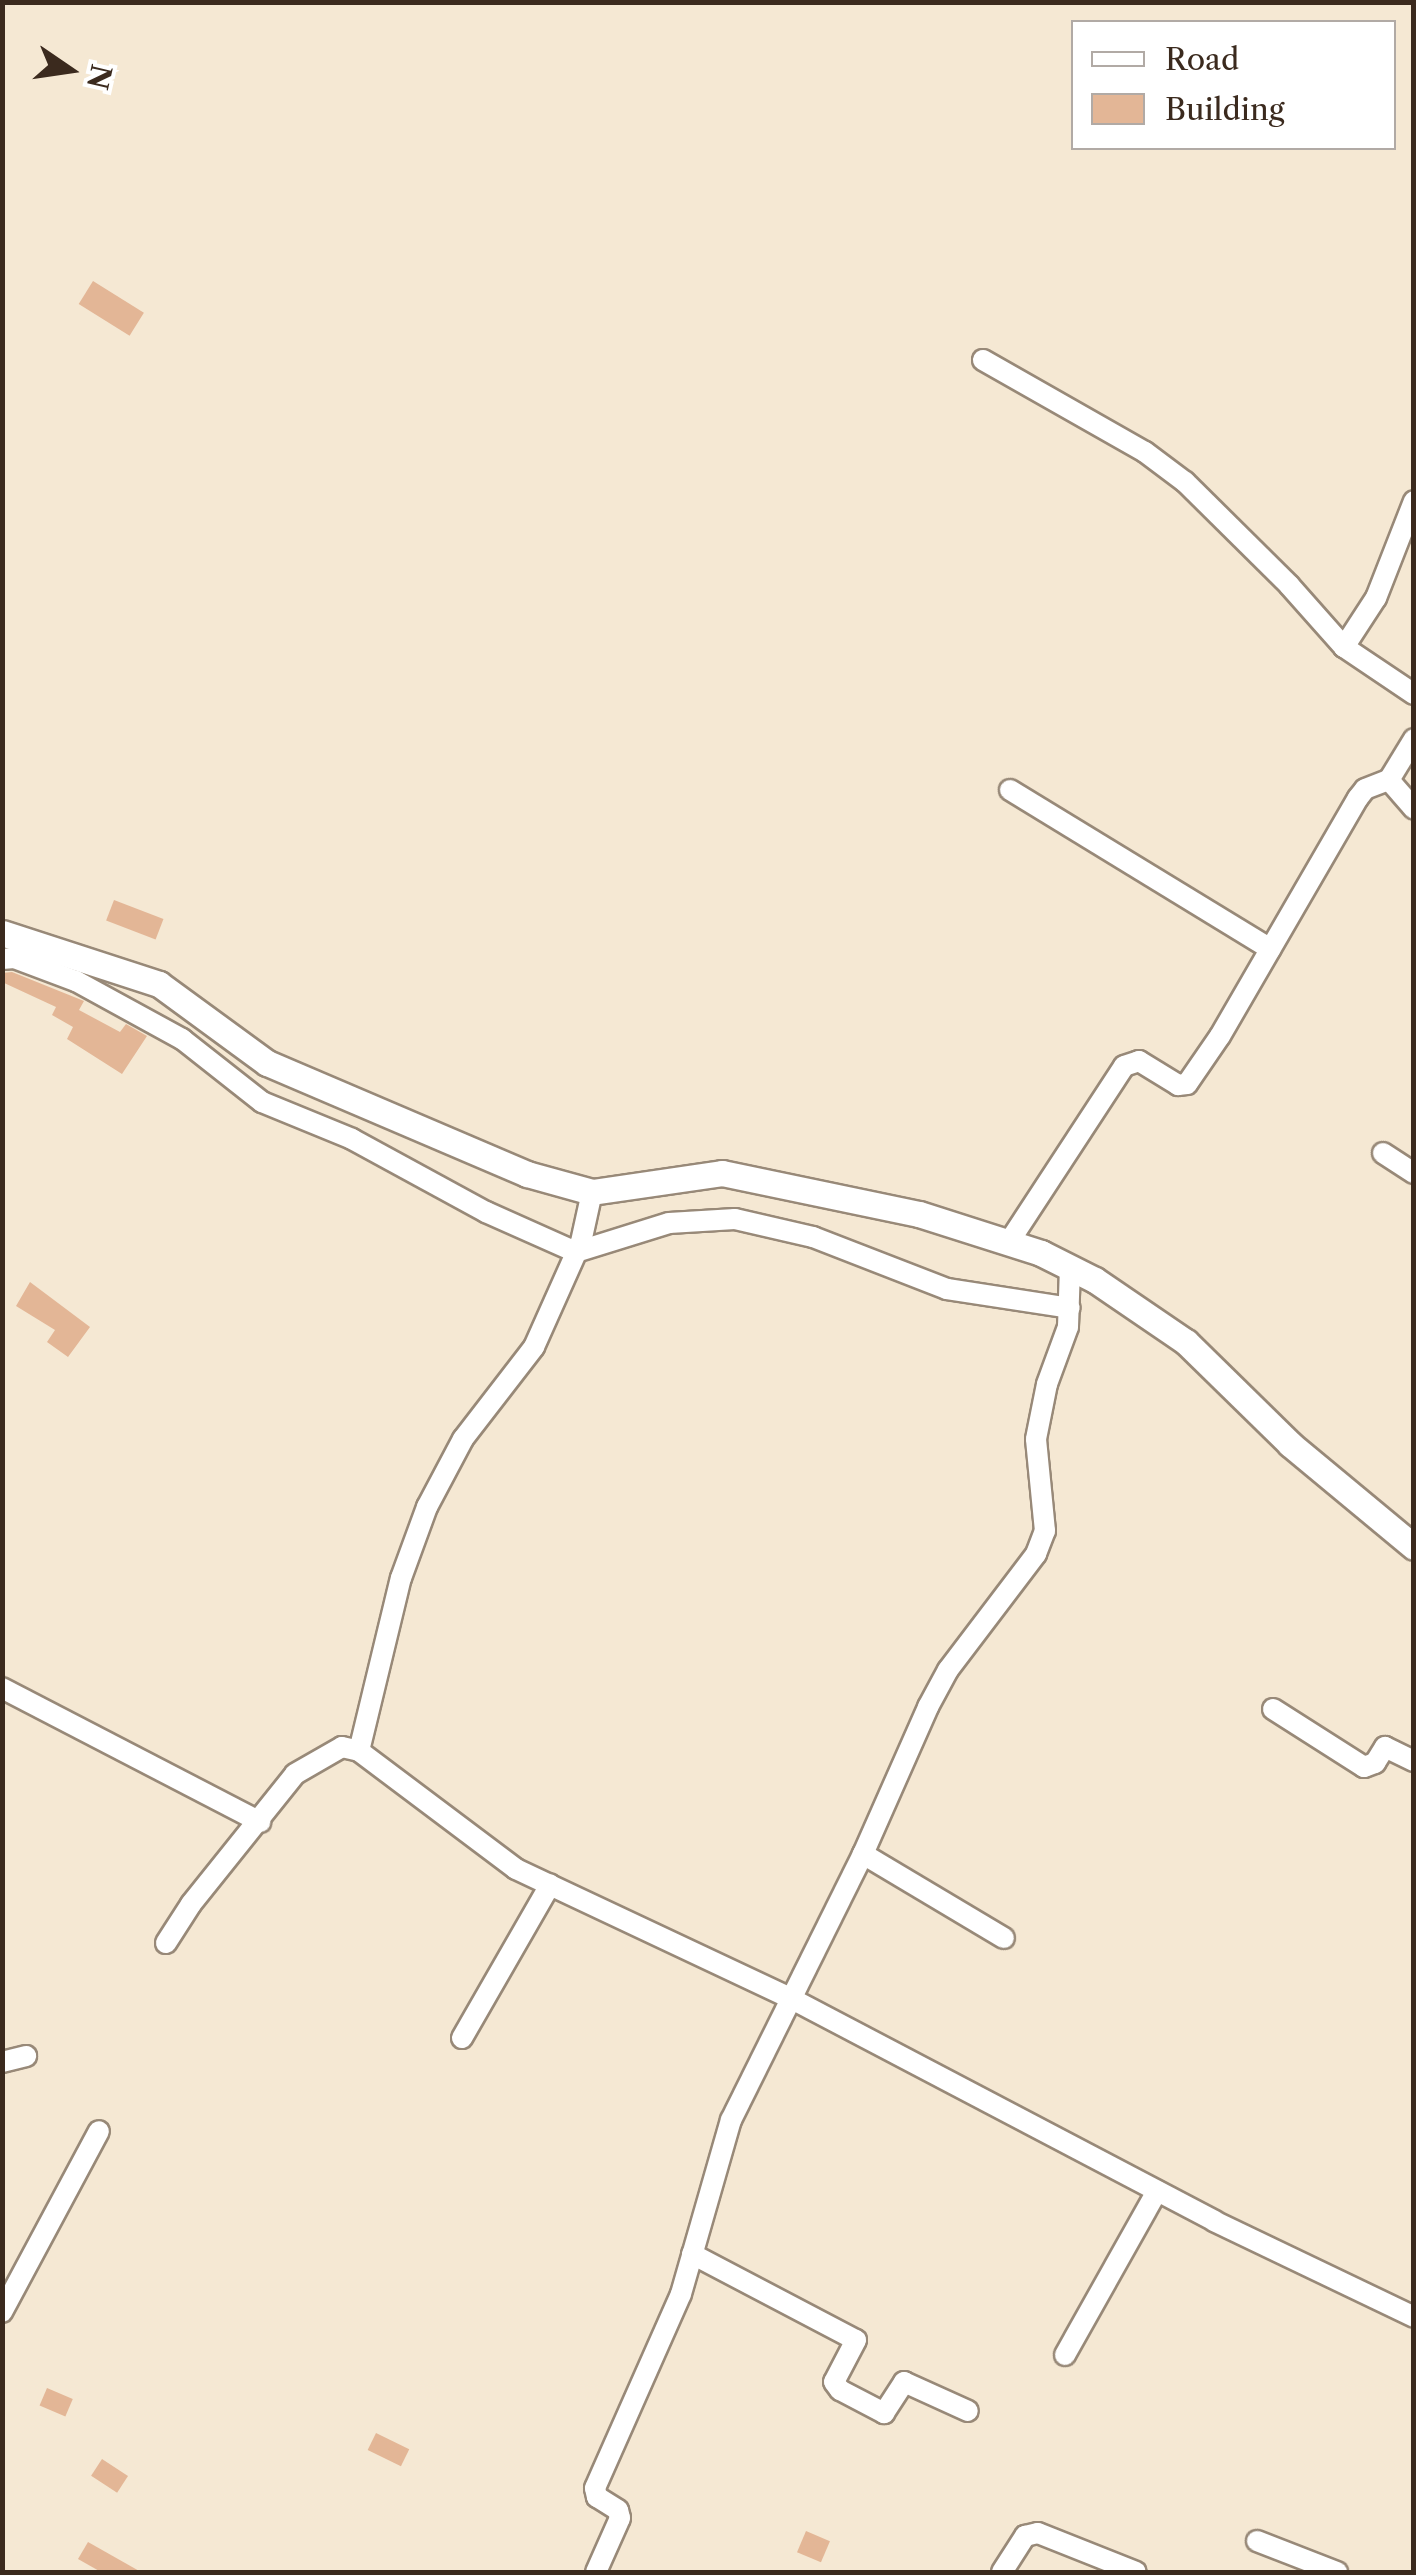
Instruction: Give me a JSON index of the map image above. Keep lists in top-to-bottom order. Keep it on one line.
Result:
{"legend":["Road","Building"],"north":"right"}
